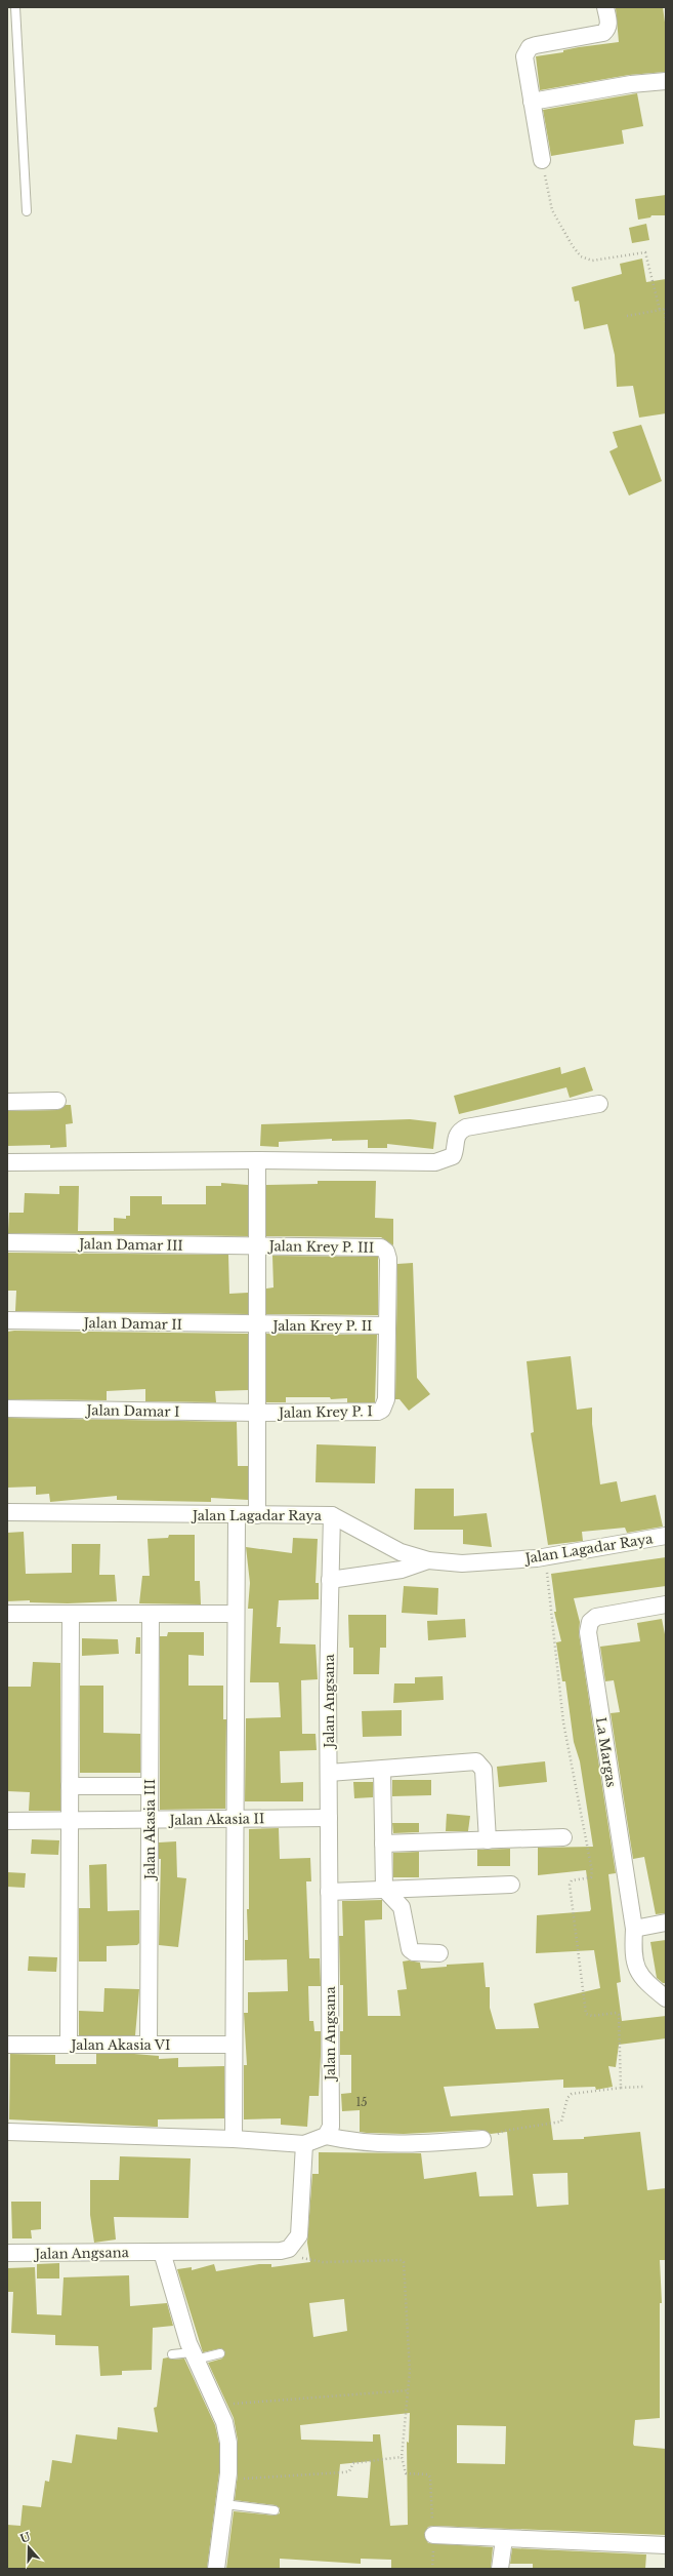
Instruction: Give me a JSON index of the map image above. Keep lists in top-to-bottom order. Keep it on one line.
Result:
{"streets":{"street":["Jalan Damar III","Jalan Krey P. III","Jalan Damar II","Jalan Krey P. II","Jalan Damar I","Jalan Krey P. I","Jalan Lagadar Raya","Jalan Angsana","La Margas","Jalan Akasia II","Jalan Akasia III","Jalan Akasia VI"]},"crossings":[["Jalan Damar III","Jalan Krey P. III"],["Jalan Krey P. III","Jalan Krey P. I"],["Jalan Damar II","Jalan Krey P. II"],["Jalan Krey P. II","Jalan Krey P. I"],["Jalan Damar I","Jalan Krey P. I"],["Jalan Lagadar Raya","Jalan Angsana"],["Jalan Angsana","Jalan Akasia II"],["Jalan Akasia II","Jalan Akasia III"],["Jalan Akasia III","Jalan Akasia VI"]],"house_numbers":["15"],"north":"top"}
